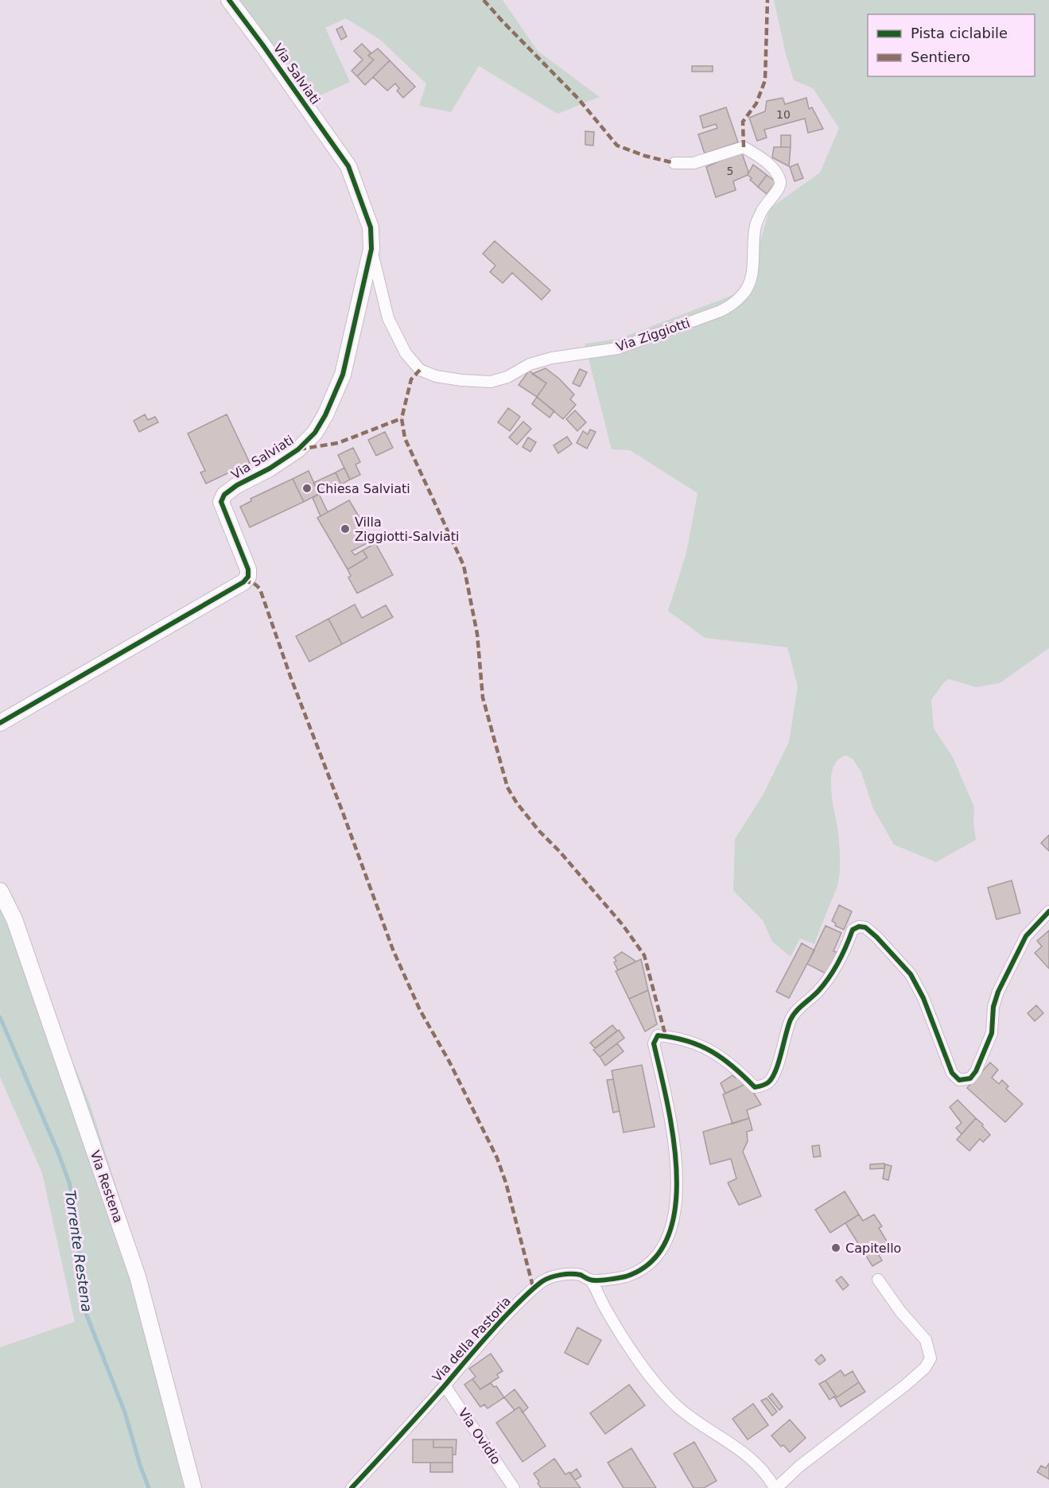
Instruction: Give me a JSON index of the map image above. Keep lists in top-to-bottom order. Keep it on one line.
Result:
{"streets":{"street":["Via Salviati","Via Ziggiotti","Via Restena","Via della Pastoria","Via Ovidio"]},"crossings":[["Via Salviati","Via Ziggiotti"],["Via della Pastoria","Via Ovidio"]],"water":["Torrente Restena"],"places":["Chiesa Salviati","Villa Ziggiotti-Salviati","Capitello"],"house_numbers":["10","5"],"legend":["Pista ciclabile","Sentiero"]}
